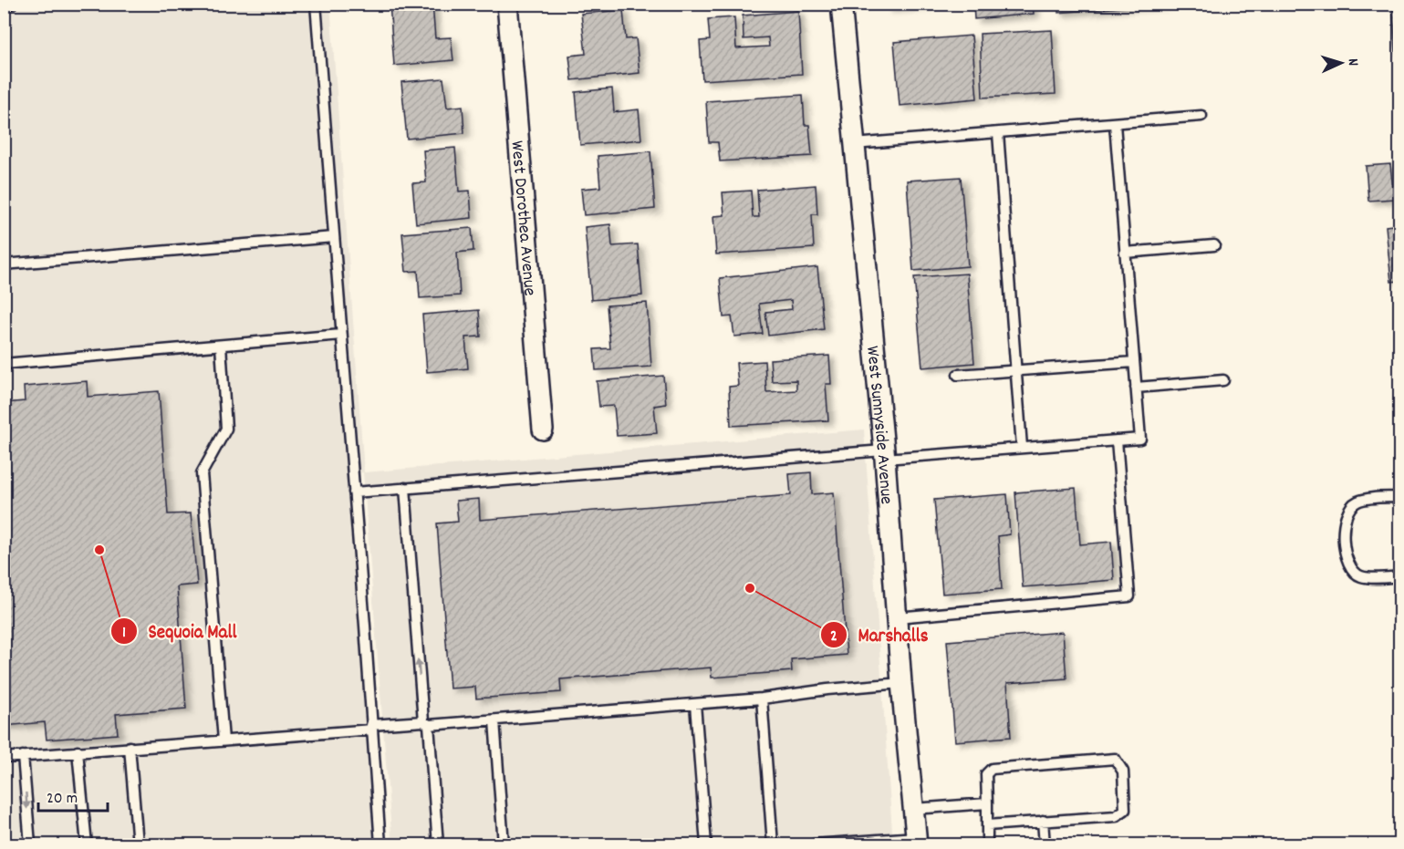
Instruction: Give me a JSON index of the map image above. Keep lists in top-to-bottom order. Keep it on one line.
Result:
{"streets":{"street":["West Dorothea Avenue","West Sunnyside Avenue"]},"places":["Sequoia Mall","Marshalls"],"scale_bar":"20 m","north":"right"}
